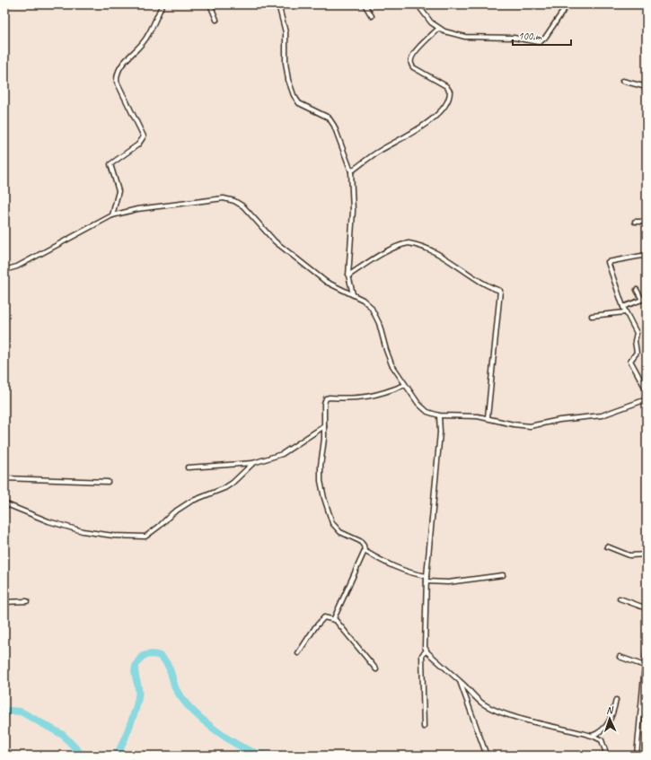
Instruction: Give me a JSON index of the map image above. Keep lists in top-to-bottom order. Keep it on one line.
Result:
{"scale_bar":"100 m","north":"top"}
